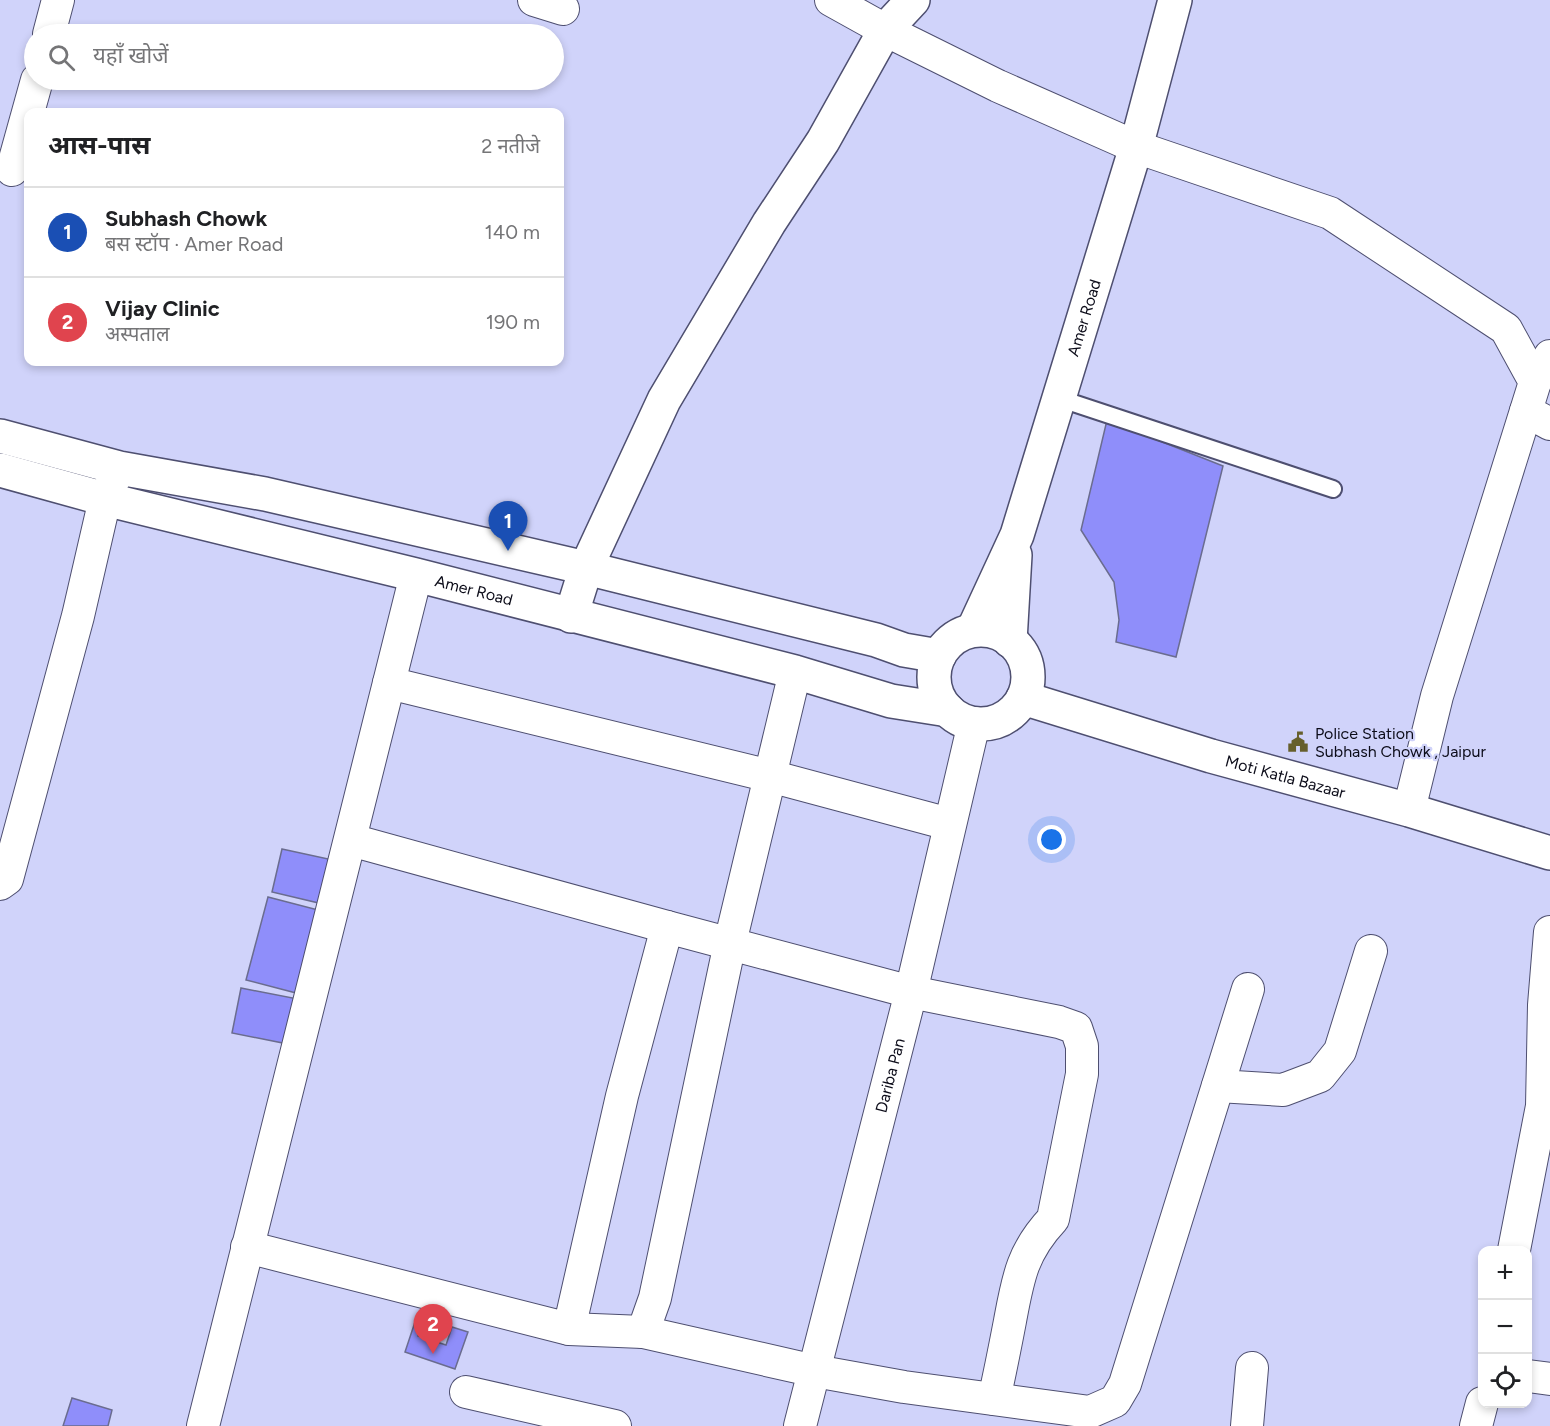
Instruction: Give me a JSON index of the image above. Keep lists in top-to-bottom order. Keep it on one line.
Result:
{"streets":{"main road":["Amer Road","Moti Katla Bazaar"],"street":["Dariba Pan"]},"crossings":[["Amer Road","Moti Katla Bazaar"],["Amer Road","Dariba Pan"],["Moti Katla Bazaar","Dariba Pan"]],"places":{"public building":["Police Station Subhash Chowk , Jaipur"]},"page":{"search":"यहाँ खोजें","heading":["आस-पास","2 नतीजे"],"list":[{"mark":"1","name":"Subhash Chowk","note":"बस स्टॉप · Amer Road","value":"140 m"},{"mark":"2","name":"Vijay Clinic","note":"अस्पताल","value":"190 m"}],"pins":["1","2"],"map_buttons":["+","−"]}}
